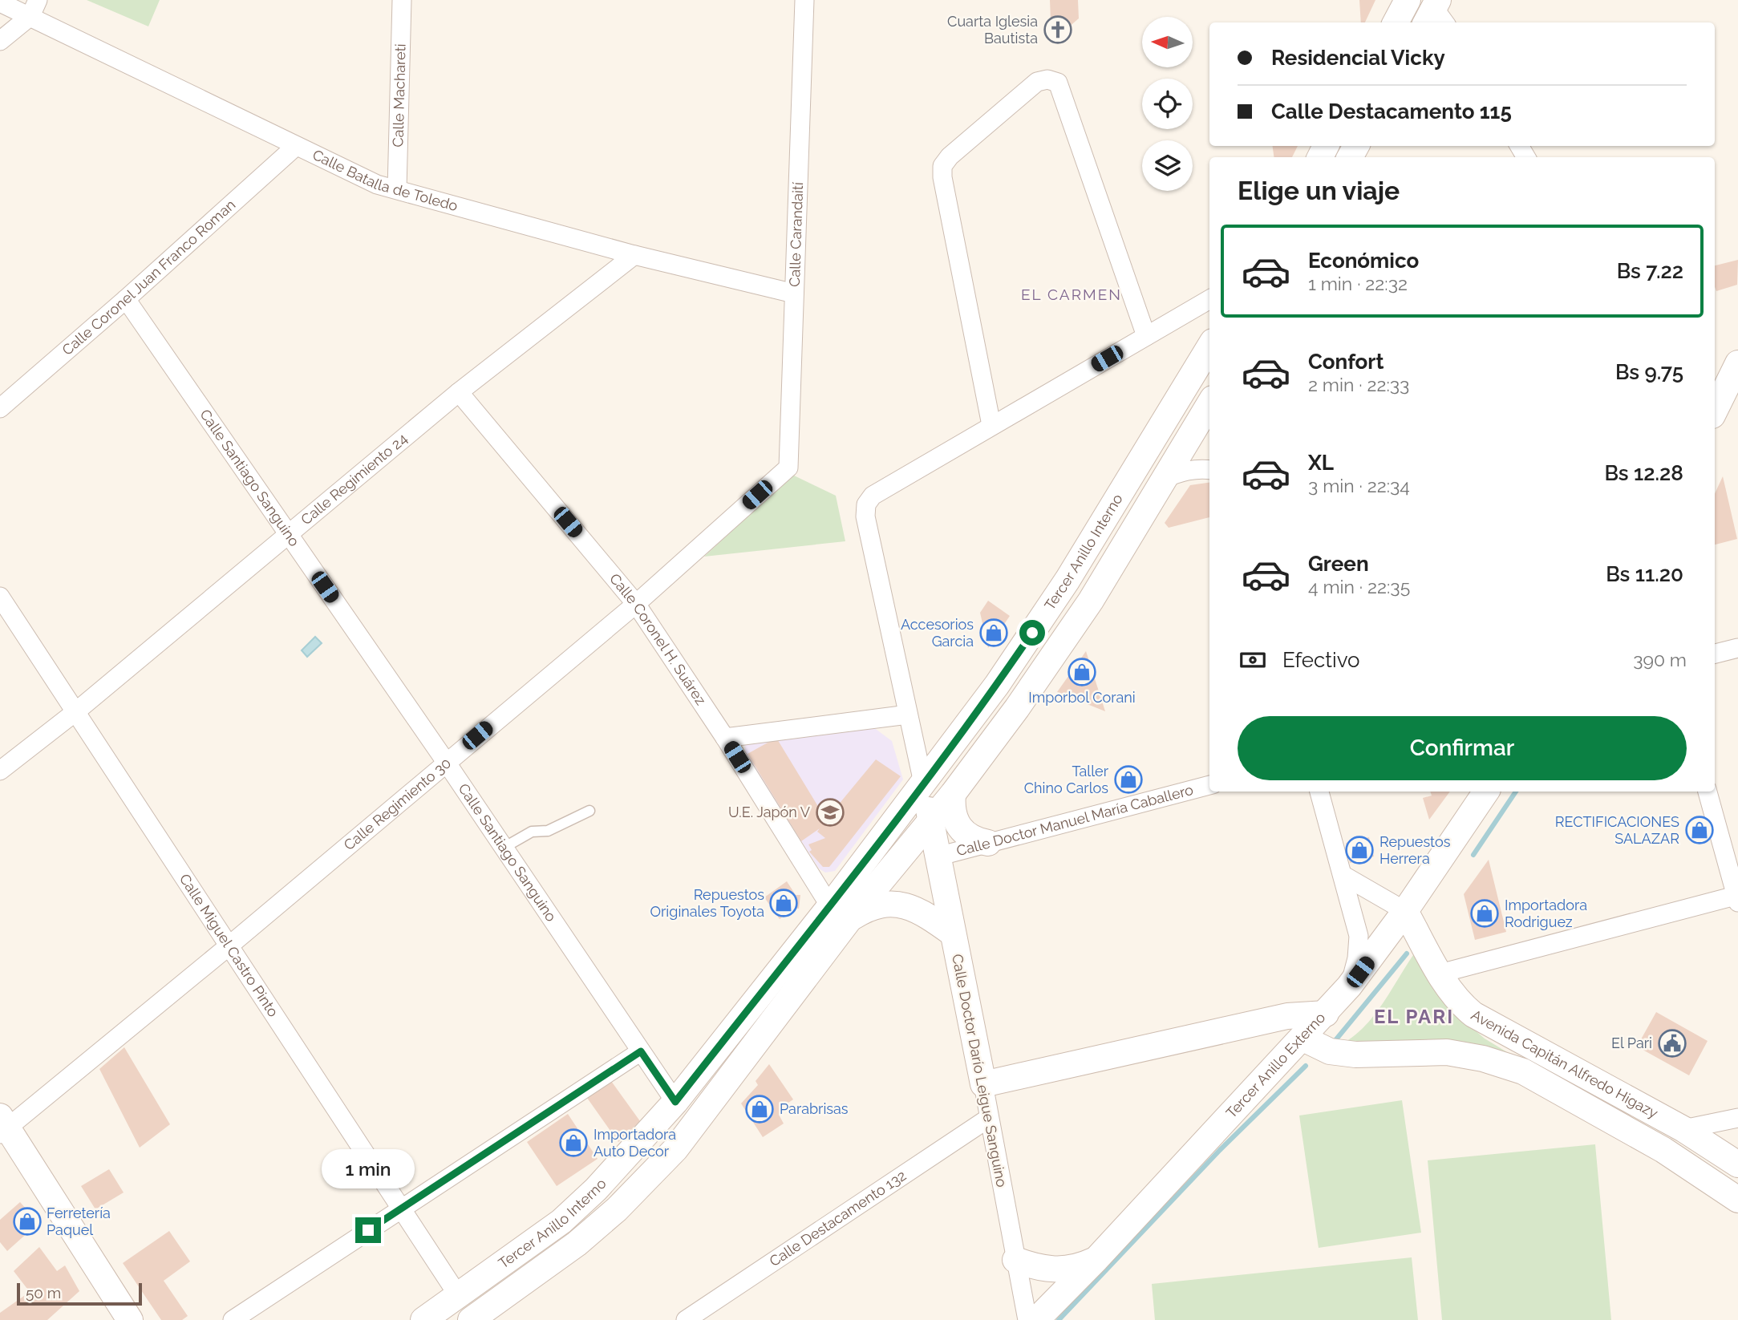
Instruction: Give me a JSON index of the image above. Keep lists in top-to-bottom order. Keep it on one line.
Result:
{"streets":{"main road":["Tercer Anillo Interno","Avenida Capitán Alfredo Higazy","Tercer Anillo Externo","Calle Doctor Darío Leigue Sanguino"],"street":["Calle Machareti","Calle Batalla de Toledo","Calle Carandaití","Calle Coronel Juan Franco Roman","Calle Santiago Sanguino","Calle Regimiento 24","Calle Coronel H. Suárez","Calle Regimiento 30","Calle Doctor Manuel María Caballero","Calle Miguel Castro Pinto","Calle Destacamento 132"]},"crossings":[["Calle Machareti","Calle Batalla de Toledo"],["Calle Batalla de Toledo","Calle Carandaití"],["Calle Batalla de Toledo","Calle Coronel Juan Franco Roman"],["Calle Batalla de Toledo","Calle Regimiento 24"],["Calle Carandaití","Calle Regimiento 30"],["Calle Coronel Juan Franco Roman","Calle Santiago Sanguino"],["Calle Santiago Sanguino","Calle Regimiento 24"],["Calle Santiago Sanguino","Tercer Anillo Interno"],["Calle Santiago Sanguino","Calle Regimiento 30"],["Calle Regimiento 24","Calle Coronel H. Suárez"],["Calle Regimiento 24","Calle Miguel Castro Pinto"],["Tercer Anillo Interno","Calle Coronel H. Suárez"],["Tercer Anillo Interno","Calle Miguel Castro Pinto"],["Tercer Anillo Interno","Calle Doctor Darío Leigue Sanguino"],["Calle Coronel H. Suárez","Calle Regimiento 30"],["Calle Regimiento 30","Calle Miguel Castro Pinto"],["Calle Doctor Manuel María Caballero","Calle Doctor Darío Leigue Sanguino"],["Avenida Capitán Alfredo Higazy","Tercer Anillo Externo"],["Calle Doctor Darío Leigue Sanguino","Calle Destacamento 132"]],"districts":["EL CARMEN","EL PARI"],"places":{"church":["Cuarta Iglesia Bautista"],"shop":["Accesorios Garcia","Imporbol Corani","Taller Chino Carlos","RECTIFICACIONES SALAZAR","Repuestos Herrera","Repuestos Originales Toyota","Importadora Rodriguez","Parabrisas","Importadora Auto Decor","Ferretería Paquel"],"school or university":["U.E. Japón V"],"public building":["El Pari"]},"scale_bar":"50 m","north":"left","page":{"banner":["Residencial Vicky","Calle Destacamento 115"],"heading":"Elige un viaje","list":[{"name":"Económico","note":"1 min · 22:32","value":"Bs 7.22"},{"name":"Confort","note":"2 min · 22:33","value":"Bs 9.75"},{"name":"XL","note":"3 min · 22:34","value":"Bs 12.28"},{"name":"Green","note":"4 min · 22:35","value":"Bs 11.20"}],"pay":["Efectivo","390 m"],"buttons":"Confirmar","bubble":"1 min","scale":"50 m"}}
